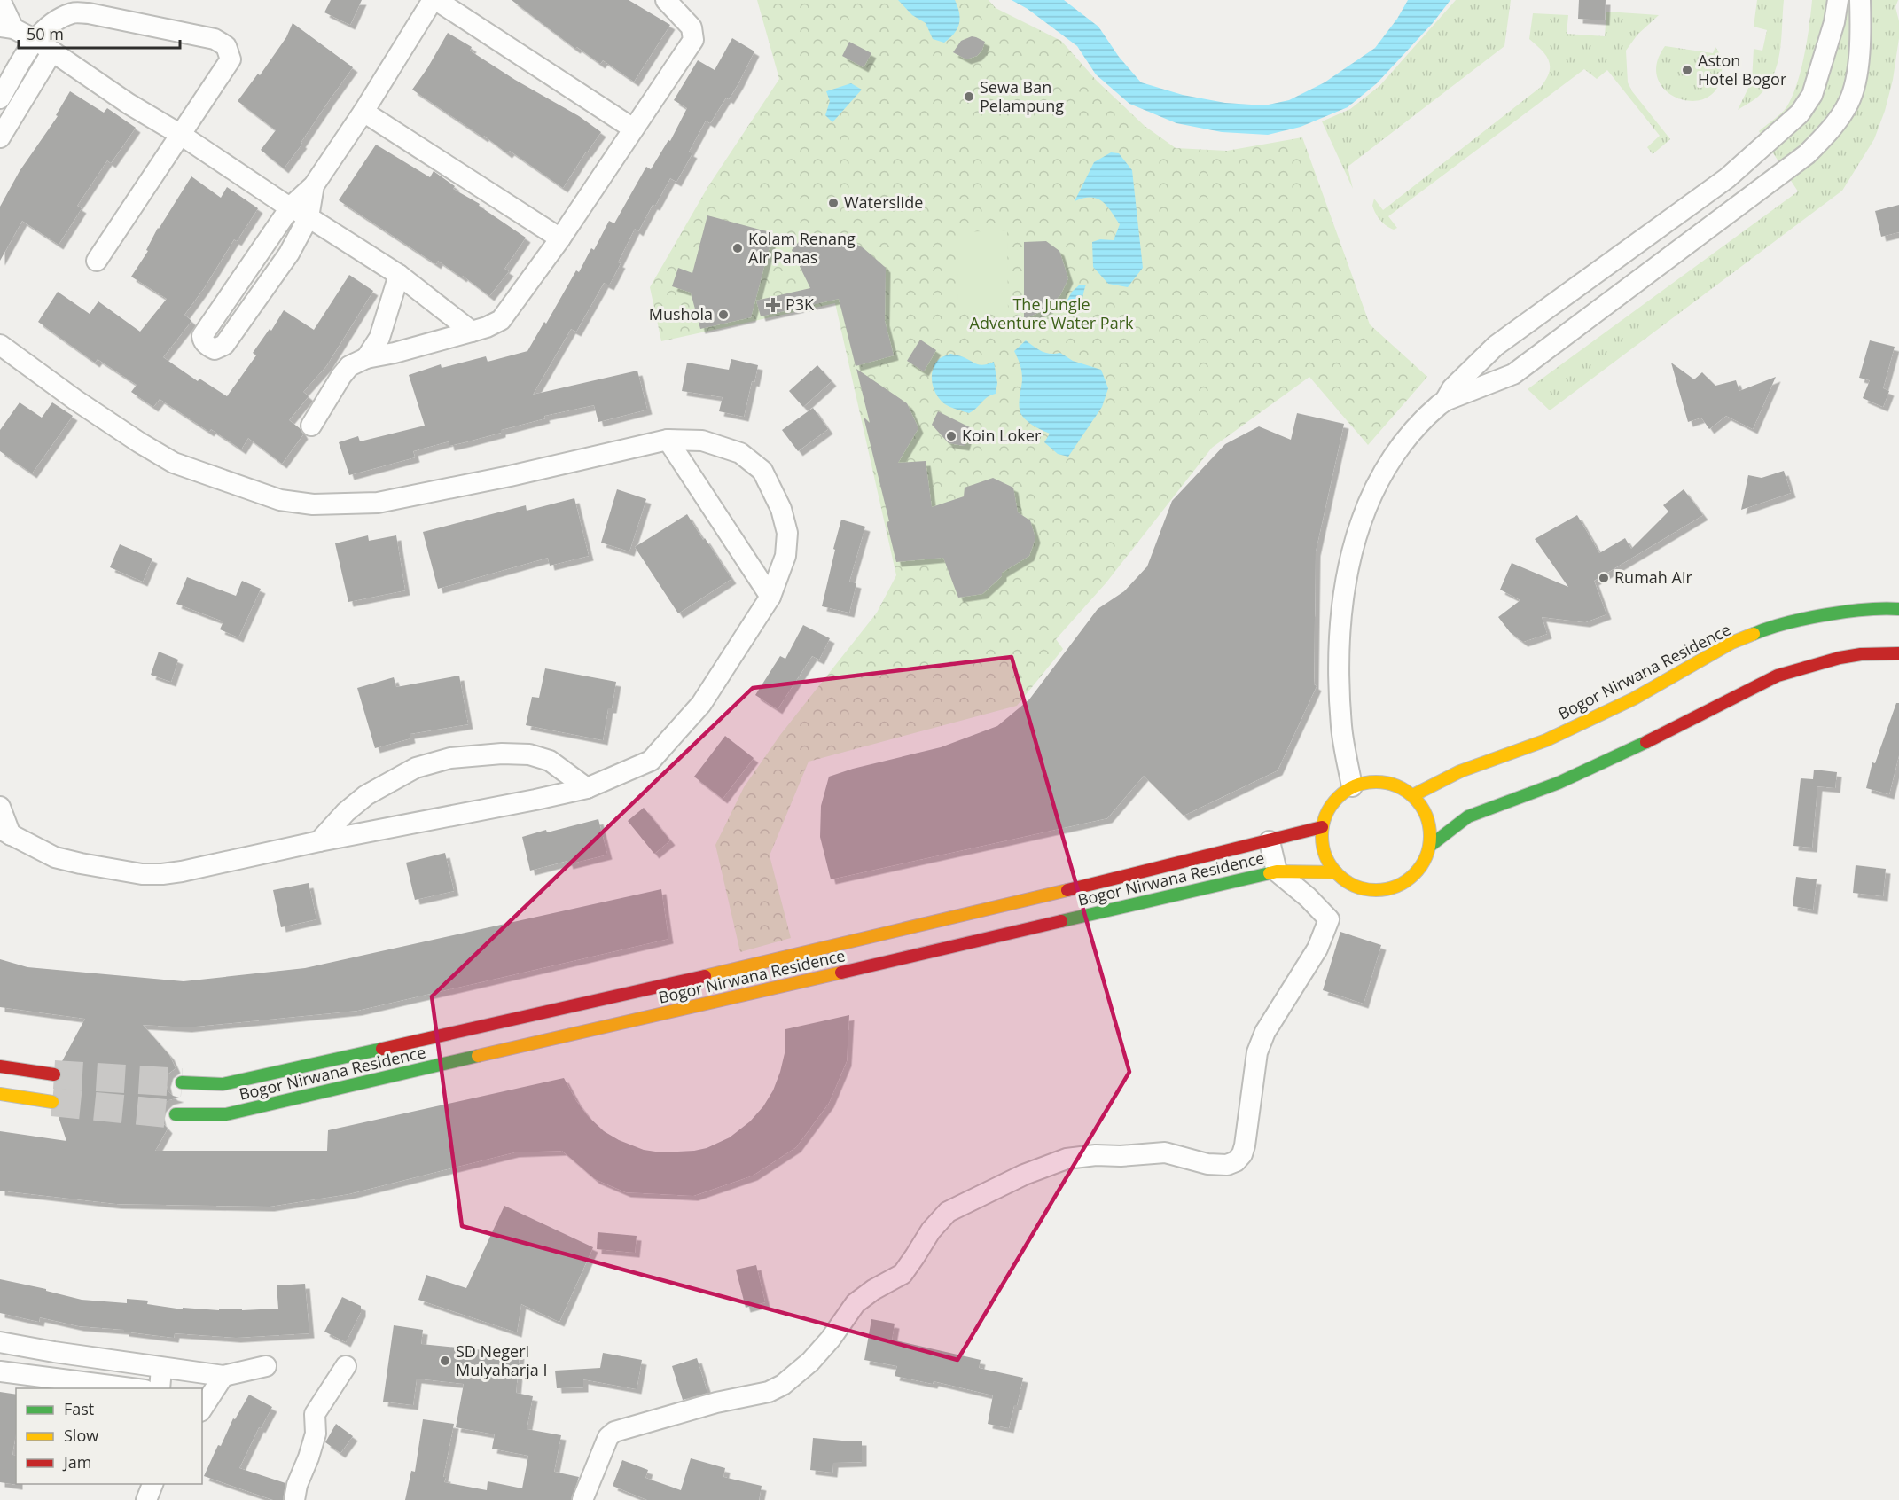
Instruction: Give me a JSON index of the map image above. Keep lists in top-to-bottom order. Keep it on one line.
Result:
{"streets":{"street":["Bogor Nirwana Residence"]},"parks":["The Jungle Adventure Water Park"],"places":{"other":["Aston Hotel Bogor","Sewa Ban Pelampung","Waterslide","Kolam Renang Air Panas","Mushola","Koin Loker","Rumah Air","SD Negeri Mulyaharja I"],"health":["P3K"]},"legend":["Fast","Slow","Jam"],"scale_bar":"50 m"}
